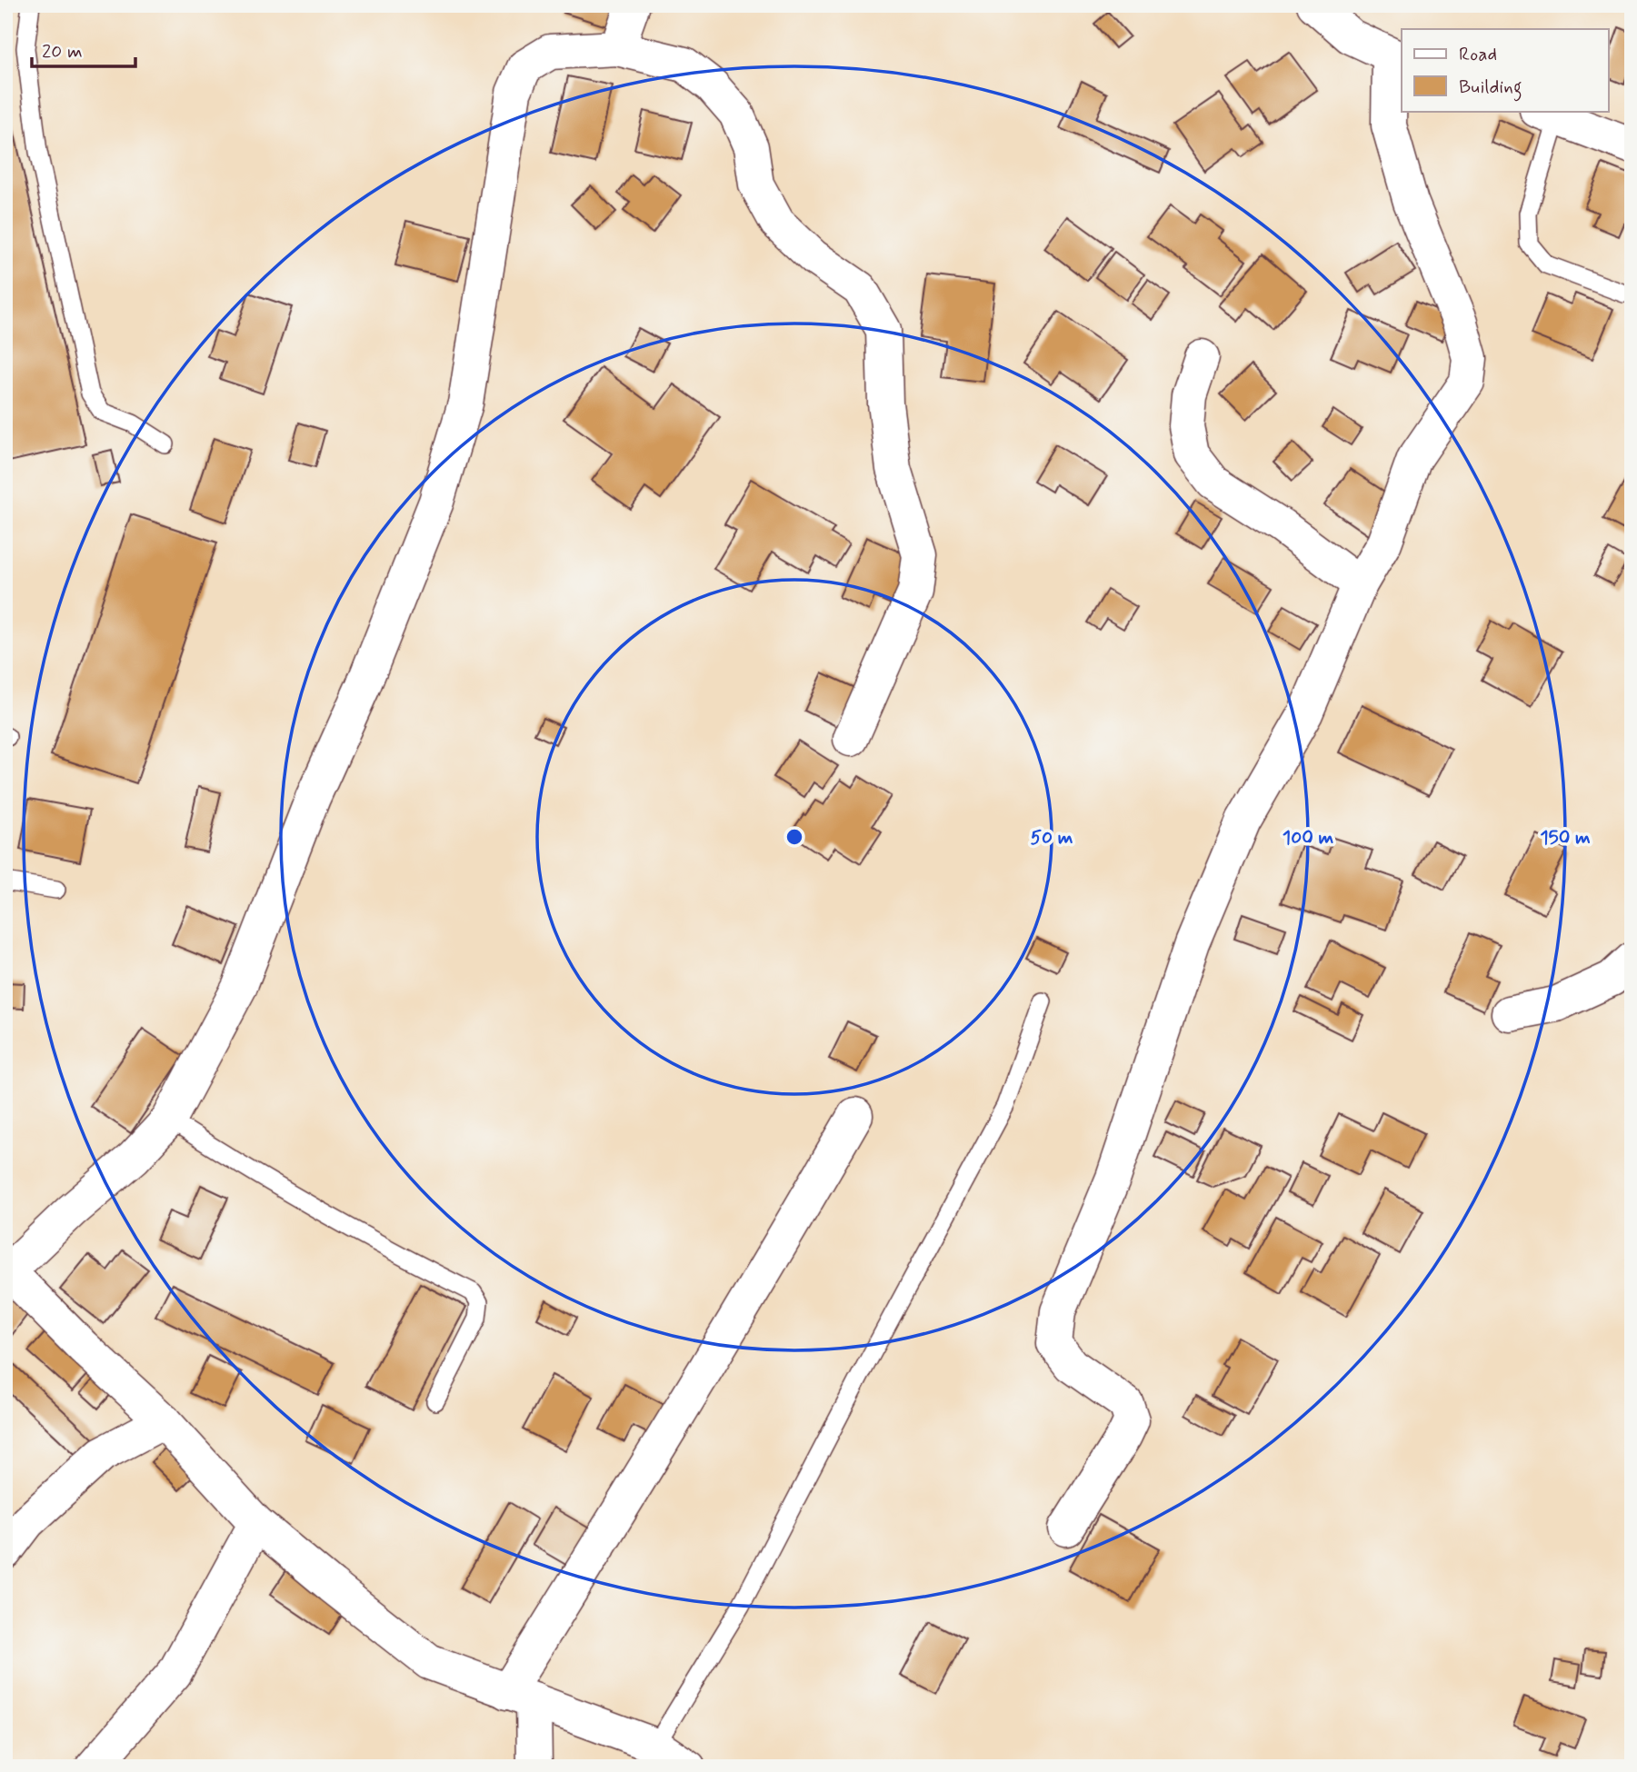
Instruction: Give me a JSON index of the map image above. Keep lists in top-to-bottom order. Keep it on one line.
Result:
{"legend":["Road","Building"],"scale_bar":"20 m","rings":["50 m","100 m","150 m"]}
